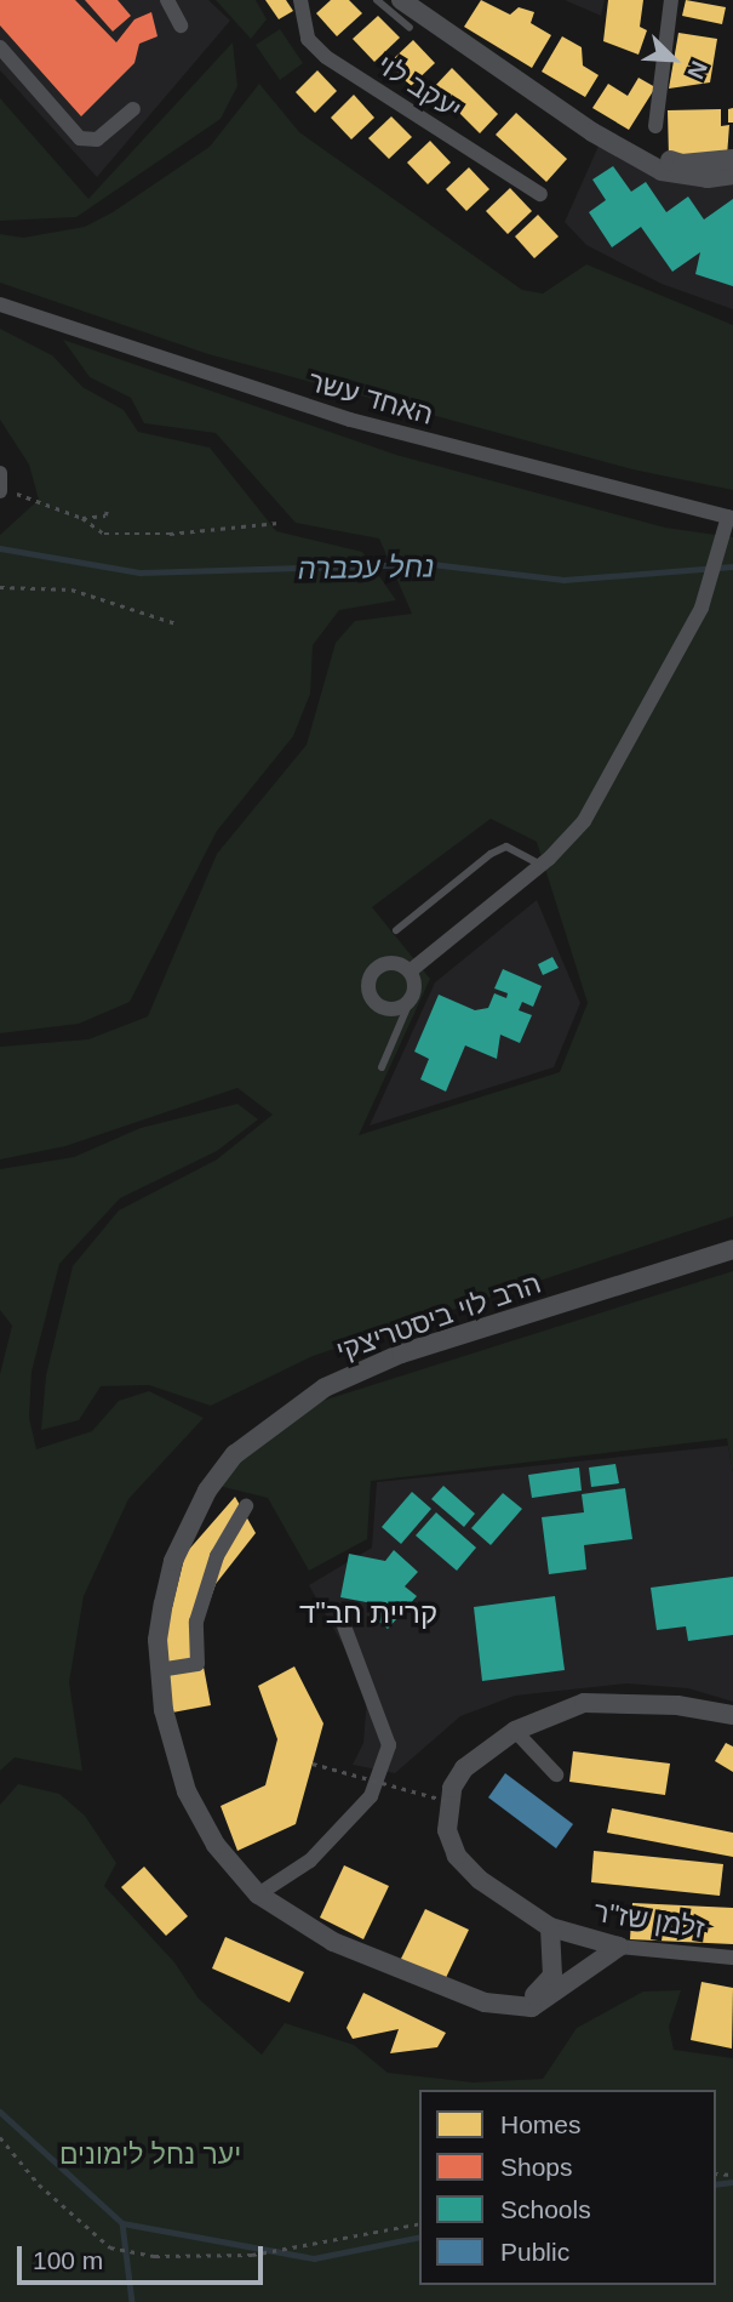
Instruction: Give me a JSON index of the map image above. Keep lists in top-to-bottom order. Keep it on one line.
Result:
{"streets":{"street":["יעקב לוי","האחד עשר","הרב לוי ביסטריצקי","זלמן שז\"ר"]},"districts":["קריית חב\"ד"],"water":["נחל עכברה"],"parks":["יער נחל לימונים"],"legend":["Homes","Shops","Schools","Public"],"scale_bar":"100 m","north":"bottom right"}
